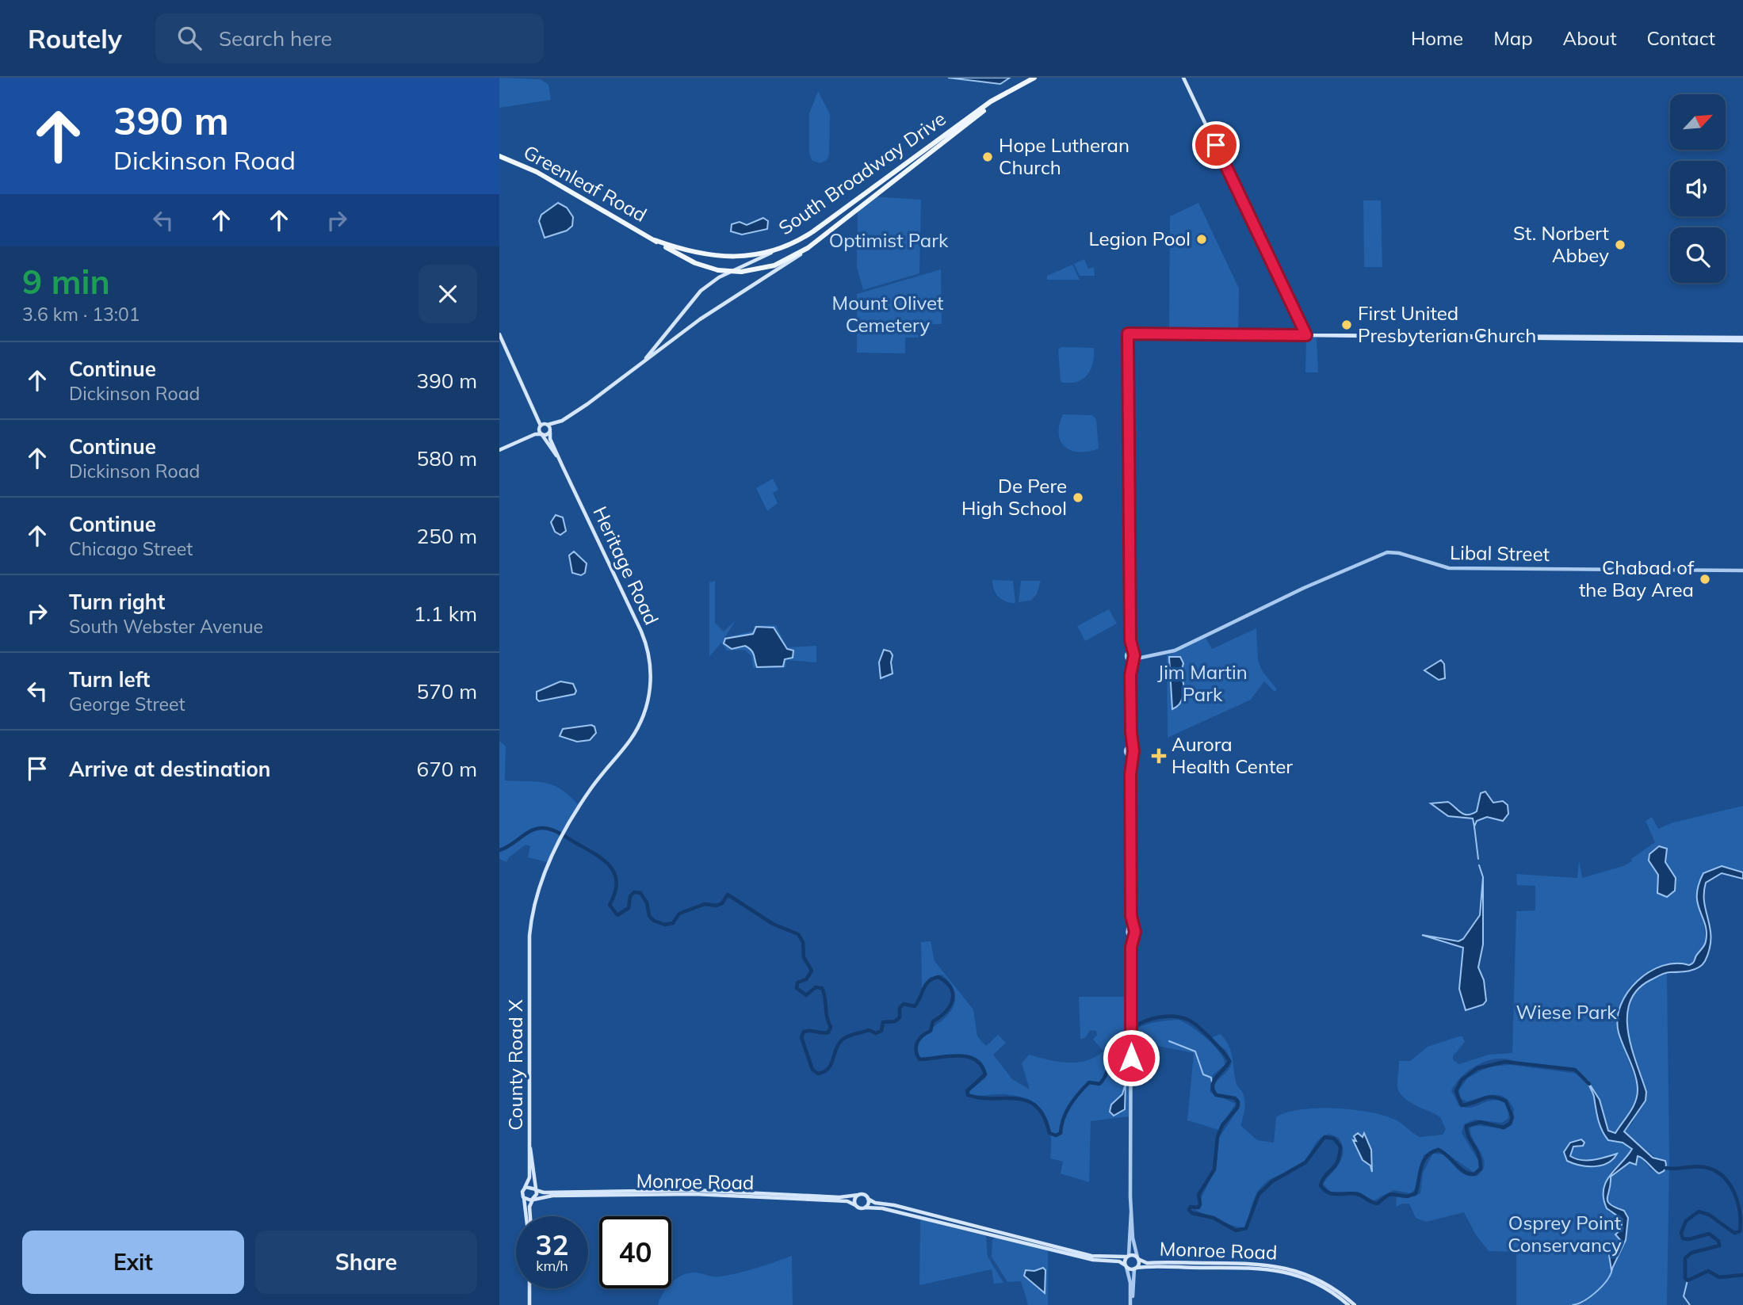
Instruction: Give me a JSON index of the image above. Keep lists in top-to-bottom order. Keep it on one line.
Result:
{"streets":{"main road":["South Broadway Drive","Greenleaf Road","Heritage Road","County Road X","Monroe Road"],"street":["Libal Street"]},"crossings":[["South Broadway Drive","Heritage Road"],["Heritage Road","County Road X"],["County Road X","Monroe Road"]],"parks":["Optimist Park","Mount Olivet Cemetery","Jim Martin Park","Wiese Park","Osprey Point Conservancy"],"places":{"other":["Hope Lutheran Church","Legion Pool","St. Norbert Abbey","First United Presbyterian Church","De Pere High School","Chabad of the Bay Area"],"health":["Aurora Health Center"]},"north":"top right","page":{"header":"Routely","search":"Search here","nav":["Home","Map","About","Contact"],"turn":["390 m","Dickinson Road"],"heading":["9 min","3.6 km · 13:01"],"list":[{"name":"Continue","note":"Dickinson Road","value":"390 m"},{"name":"Continue","note":"Dickinson Road","value":"580 m"},{"name":"Continue","note":"Chicago Street","value":"250 m"},{"name":"Turn right","note":"South Webster Avenue","value":"1.1 km"},{"name":"Turn left","note":"George Street","value":"570 m"},{"name":"Arrive at destination","value":"670 m"}],"speed":"32 km/h","limit":"40","buttons":["Exit","Share"]}}
